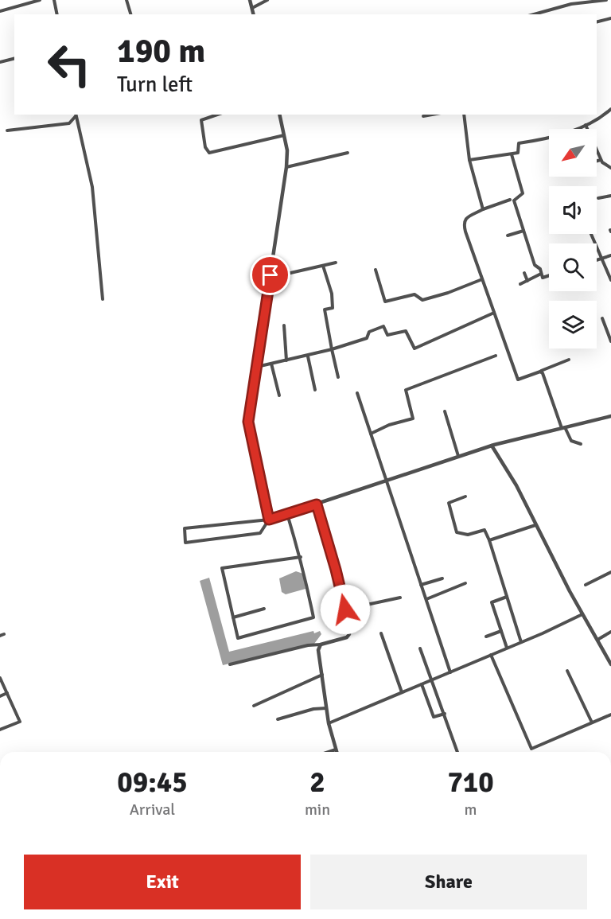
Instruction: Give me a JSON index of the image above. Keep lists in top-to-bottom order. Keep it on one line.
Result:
{"north":"bottom left","page":{"turn":["190 m","Turn left"],"eta":["09:45","Arrival","2","min","710","m"],"buttons":["Exit","Share"]}}
